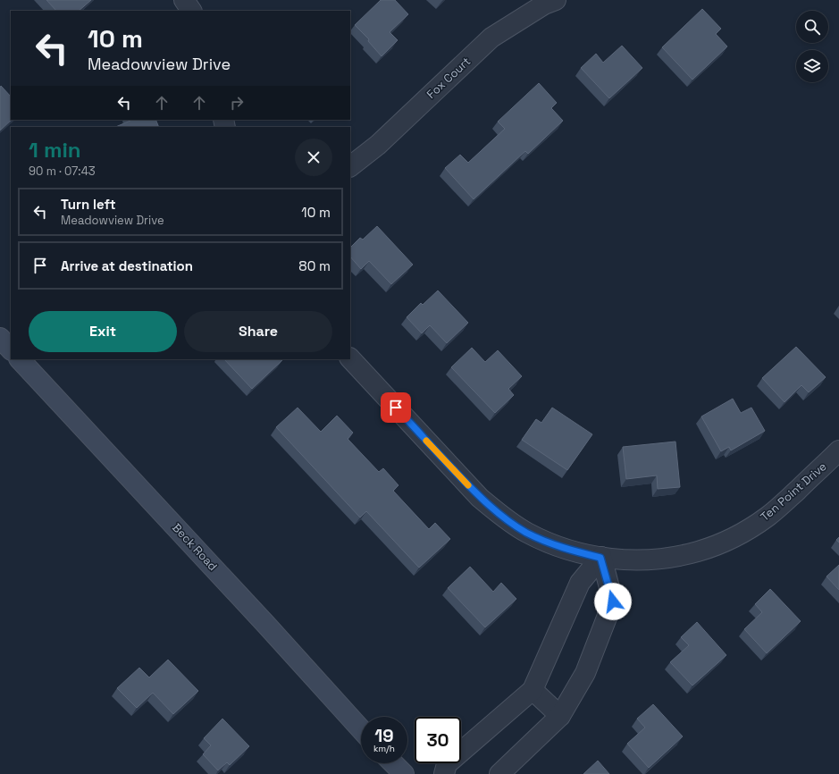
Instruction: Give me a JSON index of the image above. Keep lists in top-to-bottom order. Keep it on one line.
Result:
{"streets":{"main road":["Beck Road"],"street":["Fox Court","Ten Point Drive"]},"page":{"turn":["10 m","Meadowview Drive"],"heading":["1 min","90 m · 07:43"],"list":[{"name":"Turn left","note":"Meadowview Drive","value":"10 m"},{"name":"Arrive at destination","value":"80 m"}],"buttons":["Exit","Share"],"speed":"19 km/h","limit":"30"}}
